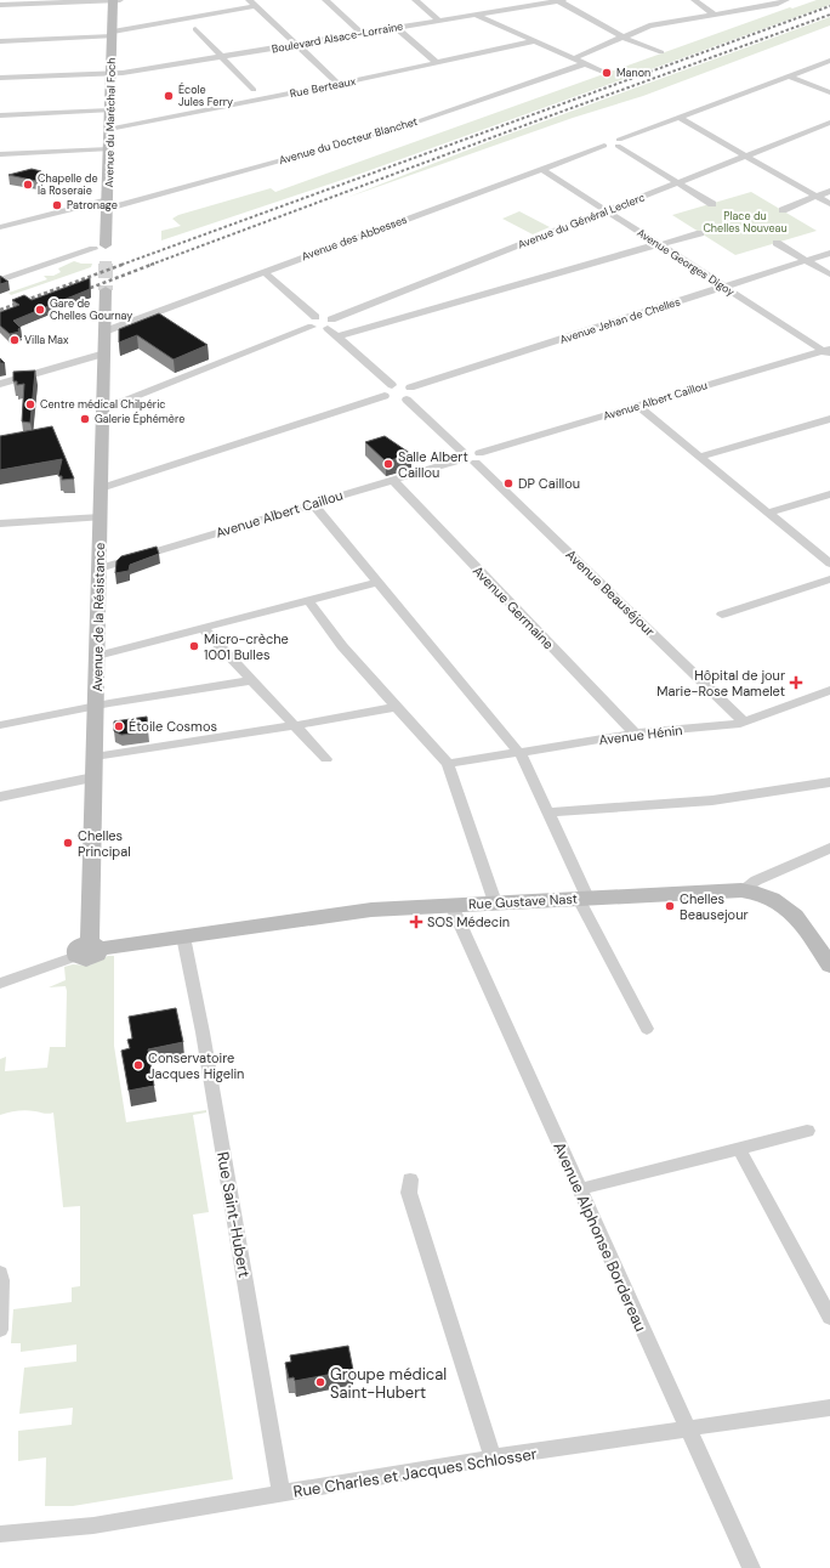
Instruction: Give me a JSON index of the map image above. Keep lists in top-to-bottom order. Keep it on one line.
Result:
{"streets":{"street":["Boulevard Alsace-Lorraine","Rue Berteaux","Avenue du Maréchal Foch","Avenue du Docteur Blanchet","Avenue du Général Leclerc","Avenue des Abbesses","Avenue Georges Digoy","Avenue Jehan de Chelles","Avenue Albert Caillou","Avenue Beauséjour","Avenue Germaine","Avenue de la Résistance","Avenue Hénin","Rue Gustave Nast","Rue Saint-Hubert","Avenue Alphonse Bordereau","Rue Charles et Jacques Schlosser"]},"crossings":[["Boulevard Alsace-Lorraine","Avenue du Maréchal Foch"],["Rue Berteaux","Avenue du Maréchal Foch"],["Avenue du Maréchal Foch","Avenue du Docteur Blanchet"],["Avenue du Général Leclerc","Avenue Georges Digoy"],["Avenue des Abbesses","Avenue Georges Digoy"],["Avenue des Abbesses","Avenue de la Résistance"],["Avenue Georges Digoy","Avenue Jehan de Chelles"],["Avenue Georges Digoy","Avenue Albert Caillou"],["Avenue Albert Caillou","Avenue Beauséjour"],["Avenue Albert Caillou","Avenue Germaine"],["Avenue Albert Caillou","Avenue de la Résistance"],["Avenue Beauséjour","Avenue Hénin"],["Avenue Germaine","Avenue Hénin"],["Avenue de la Résistance","Rue Gustave Nast"],["Rue Gustave Nast","Rue Saint-Hubert"],["Rue Gustave Nast","Avenue Alphonse Bordereau"],["Rue Saint-Hubert","Rue Charles et Jacques Schlosser"],["Avenue Alphonse Bordereau","Rue Charles et Jacques Schlosser"]],"parks":["Place du Chelles Nouveau"],"places":{"other":["Manon","École Jules Ferry","Chapelle de la Roseraie","Patronage","Gare de Chelles Gournay","Villa Max","Centre médical Chilpéric","Galerie Éphémère","Salle Albert Caillou","DP Caillou","Micro-crèche 1001 Bulles","Étoile Cosmos","Chelles Principal","Chelles Beausejour","Conservatoire Jacques Higelin","Groupe médical Saint-Hubert"],"health":["Hôpital de jour Marie-Rose Mamelet","SOS Médecin"]}}
